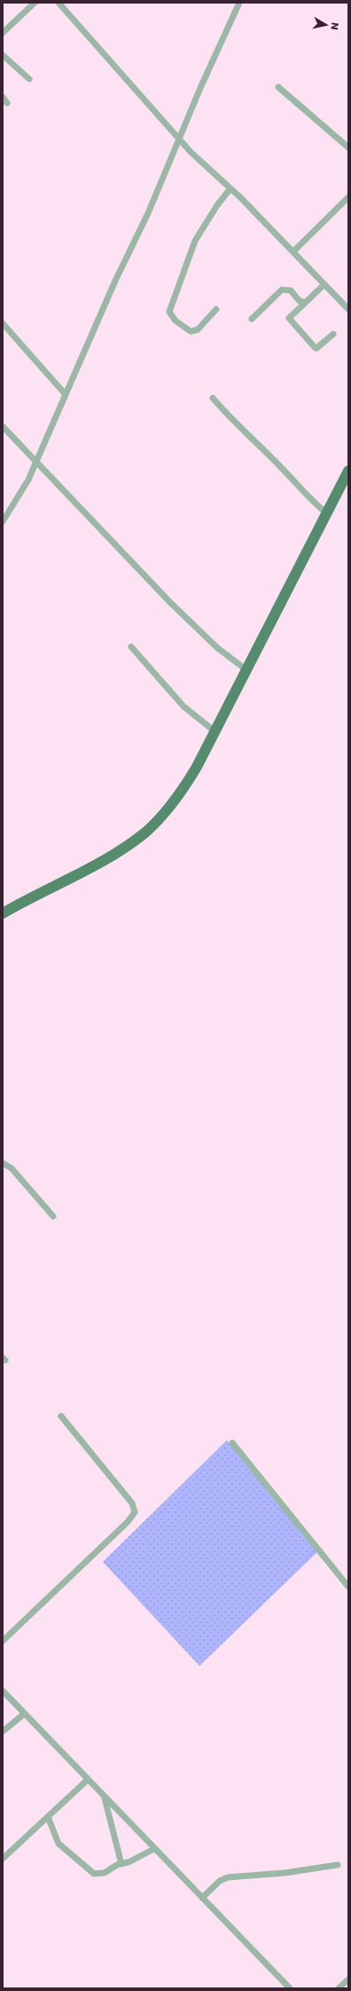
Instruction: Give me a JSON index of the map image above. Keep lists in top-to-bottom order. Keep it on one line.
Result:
{"north":"right"}
